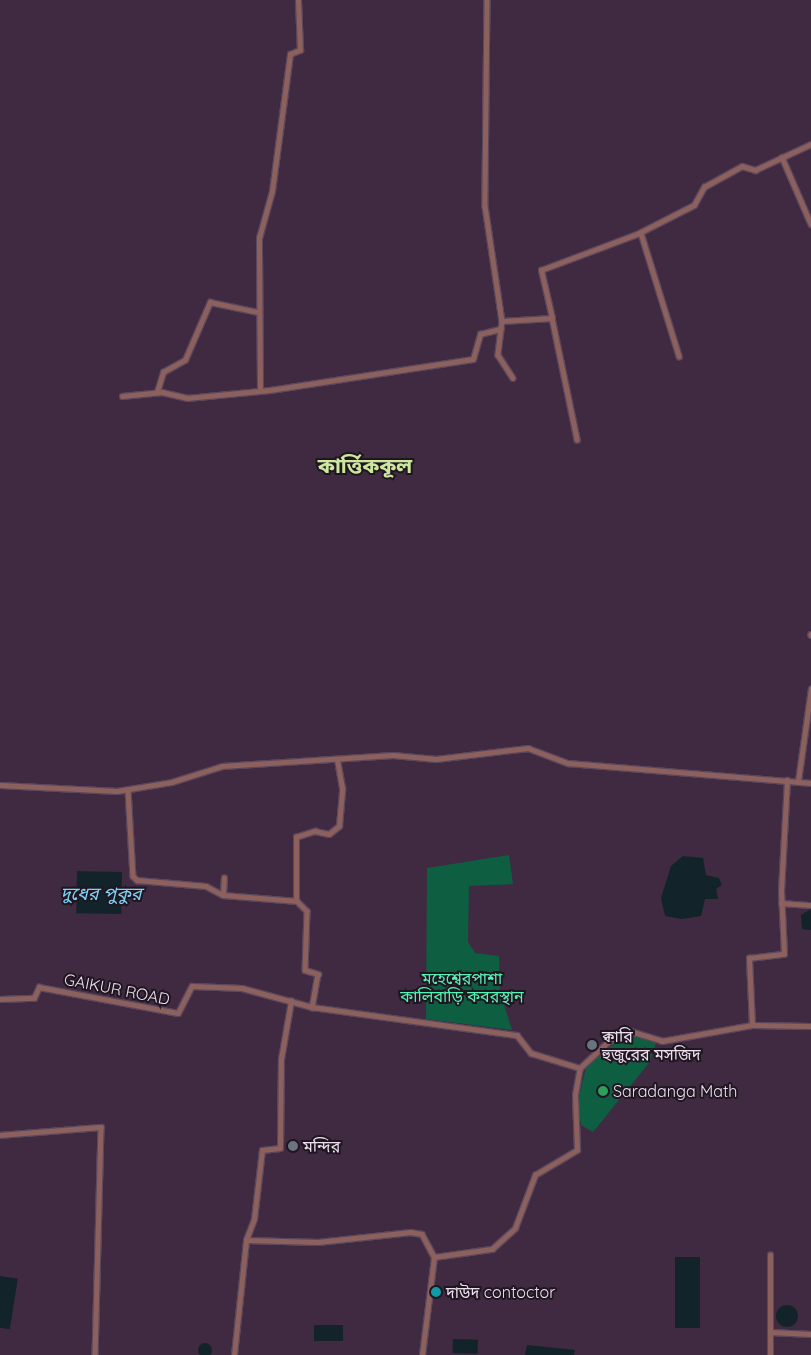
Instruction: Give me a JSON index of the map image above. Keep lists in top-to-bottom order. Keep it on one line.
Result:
{"streets":{"street":["GAIKUR ROAD"]},"districts":["কার্ত্তিককূল"],"water":["দুধের পুকুর"],"parks":["মহেশ্বেরপাশা কালিবাড়ি কবরস্থান"],"places":["ক্বারি হুজুরের মসজিদ","Saradanga Math","মন্দির","দাউদ contoctor"]}
